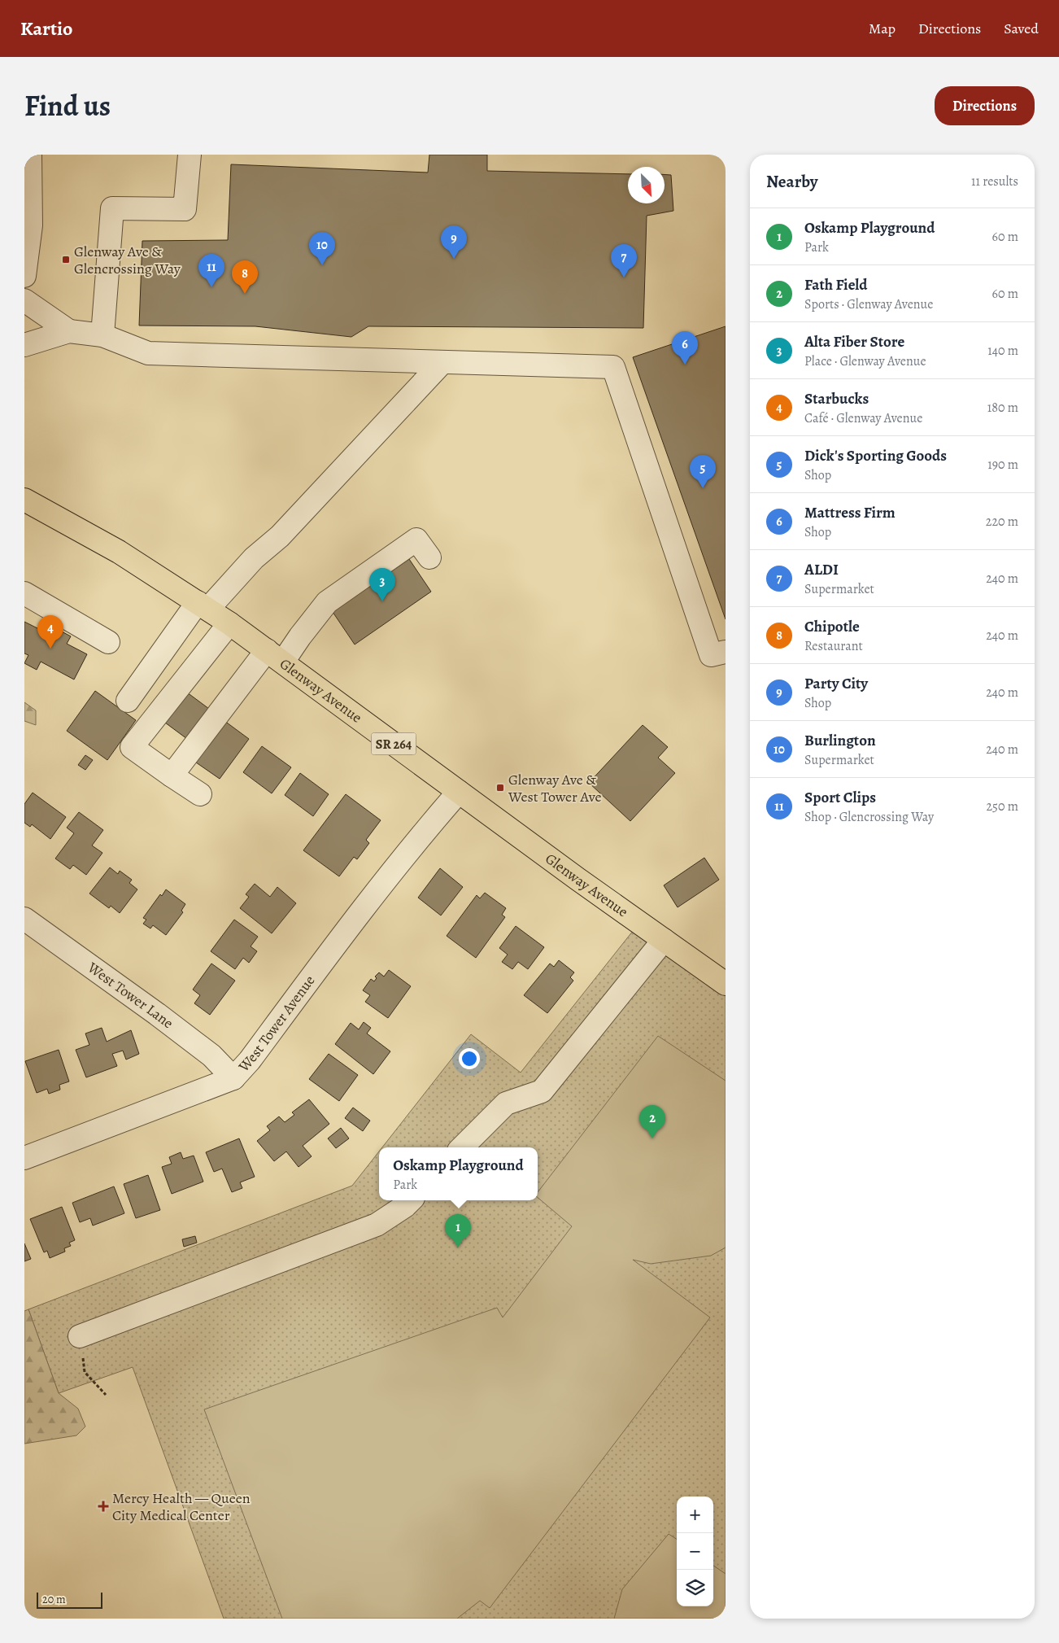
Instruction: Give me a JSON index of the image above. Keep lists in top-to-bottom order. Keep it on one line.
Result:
{"streets":{"main road":["Glenway Avenue","SR 264"],"street":["West Tower Lane","West Tower Avenue"]},"crossings":[["Glenway Avenue","West Tower Avenue"],["West Tower Lane","West Tower Avenue"]],"places":{"transit":["Glenway Ave & Glencrossing Way","Glenway Ave & West Tower Ave"],"health":["Mercy Health — Queen City Medical Center"]},"scale_bar":"20 m","north":"bottom right","page":{"header":"Kartio","nav":["Map","Directions","Saved"],"title":"Find us","buttons":"Directions","heading":["Nearby","11 results"],"list":[{"mark":"1","name":"Oskamp Playground","note":"Park","value":"60 m"},{"mark":"2","name":"Fath Field","note":"Sports · Glenway Avenue","value":"60 m"},{"mark":"3","name":"Alta Fiber Store","note":"Place · Glenway Avenue","value":"140 m"},{"mark":"4","name":"Starbucks","note":"Café · Glenway Avenue","value":"180 m"},{"mark":"5","name":"Dick's Sporting Goods","note":"Shop","value":"190 m"},{"mark":"6","name":"Mattress Firm","note":"Shop","value":"220 m"},{"mark":"7","name":"ALDI","note":"Supermarket","value":"240 m"},{"mark":"8","name":"Chipotle","note":"Restaurant","value":"240 m"},{"mark":"9","name":"Party City","note":"Shop","value":"240 m"},{"mark":"10","name":"Burlington","note":"Supermarket","value":"240 m"},{"mark":"11","name":"Sport Clips","note":"Shop · Glencrossing Way","value":"250 m"}],"pins":["9","10","7","11","8","6","5","3","4","2","1"],"popup":["Oskamp Playground","Park"],"map_buttons":["+","−"],"scale":"20 m"}}
